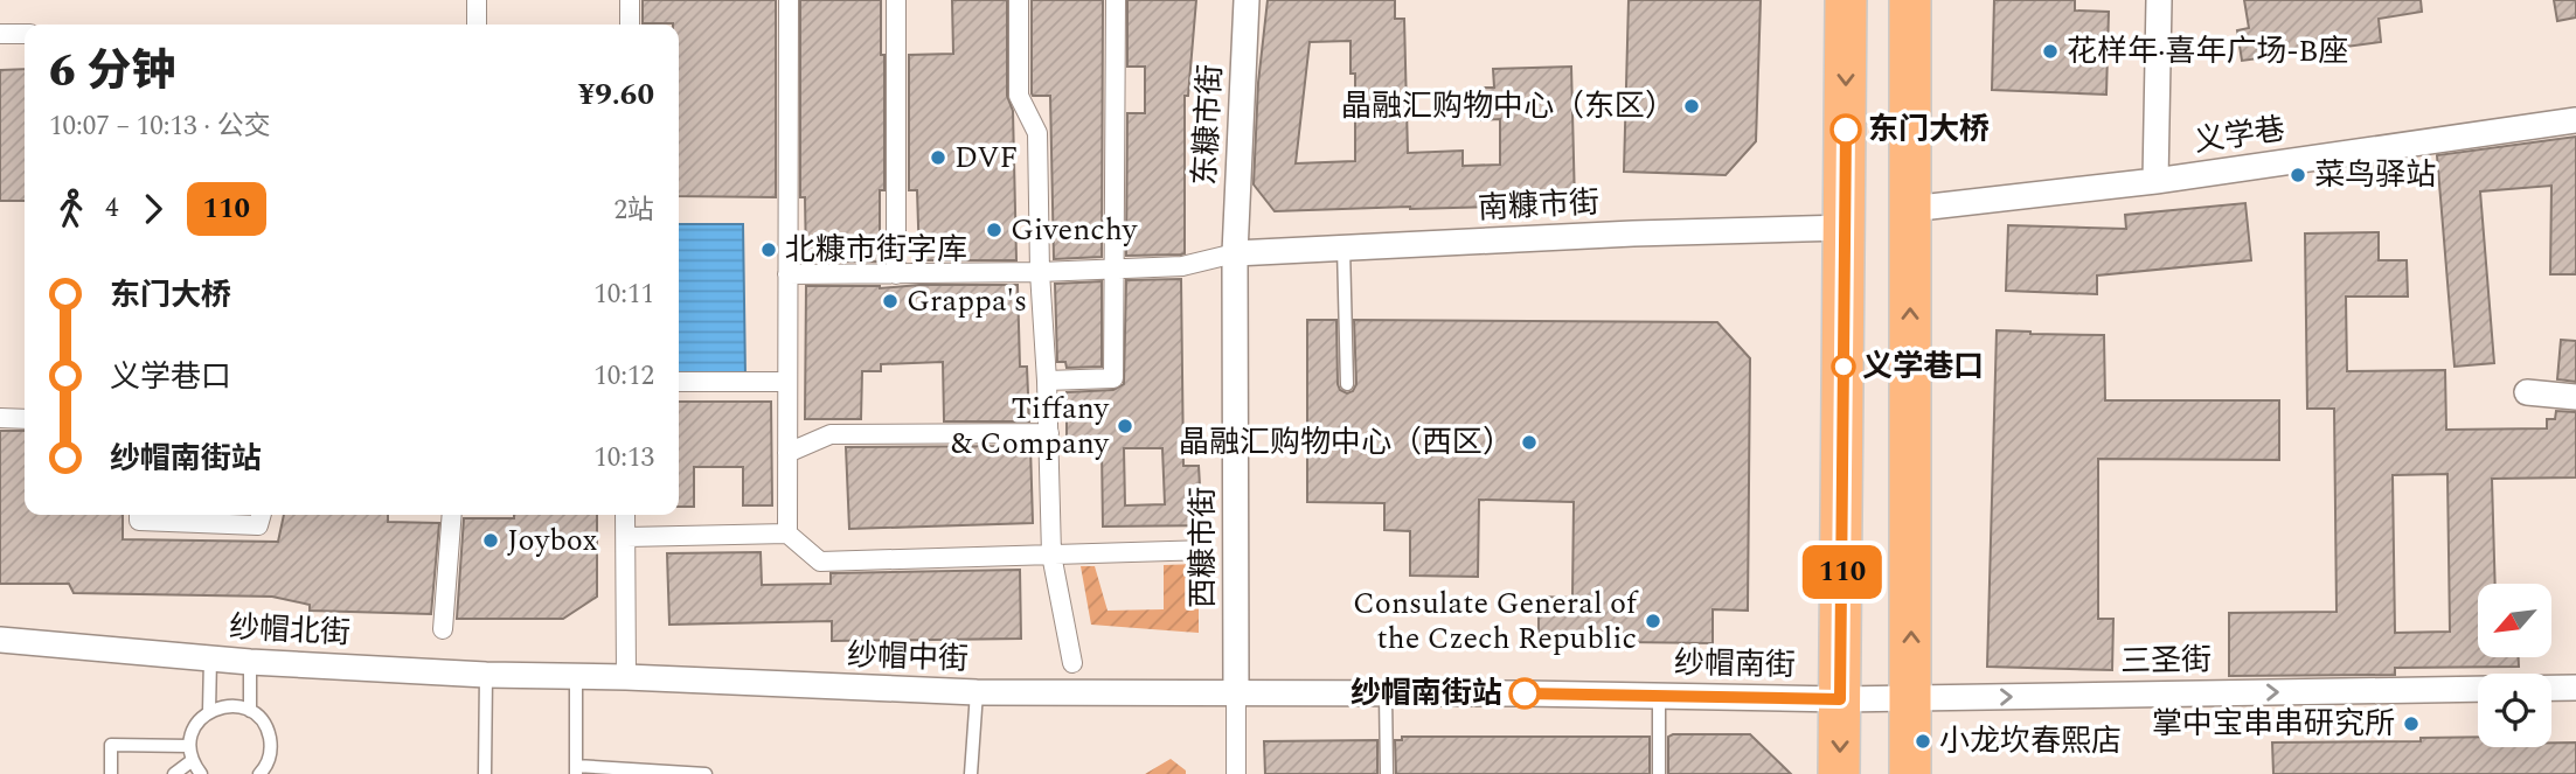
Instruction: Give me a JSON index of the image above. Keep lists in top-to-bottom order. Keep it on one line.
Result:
{"streets":{"street":["东糠市街","义学巷","南糠市街","西糠市街","纱帽北街","纱帽中街","三圣街","纱帽南街"]},"crossings":[["东糠市街","南糠市街"],["东糠市街","西糠市街"],["南糠市街","西糠市街"],["西糠市街","纱帽中街"],["西糠市街","纱帽南街"],["纱帽北街","纱帽中街"],["纱帽中街","纱帽南街"],["三圣街","纱帽南街"]],"one_way":["三圣街"],"places":["花样年·喜年广场-B座","晶融汇购物中心（东区）","东门大桥","DVF","菜鸟驿站","Givenchy","北糠市街字库","Grappa's","义学巷口","Tiffany & Company","晶融汇购物中心（西区）","Joybox","Consulate General of the Czech Republic","纱帽南街站","掌中宝串串研究所","小龙坎春熙店"],"lines":["bus line 110"],"north":"bottom left","page":{"on_map":"110","heading":["6 分钟","10:07 – 10:13 · 公交","¥9.60"],"legs":["4","110","2站"],"list":[{"name":"东门大桥","value":"10:11"},{"name":"义学巷口","value":"10:12"},{"name":"纱帽南街站","value":"10:13"}]}}
